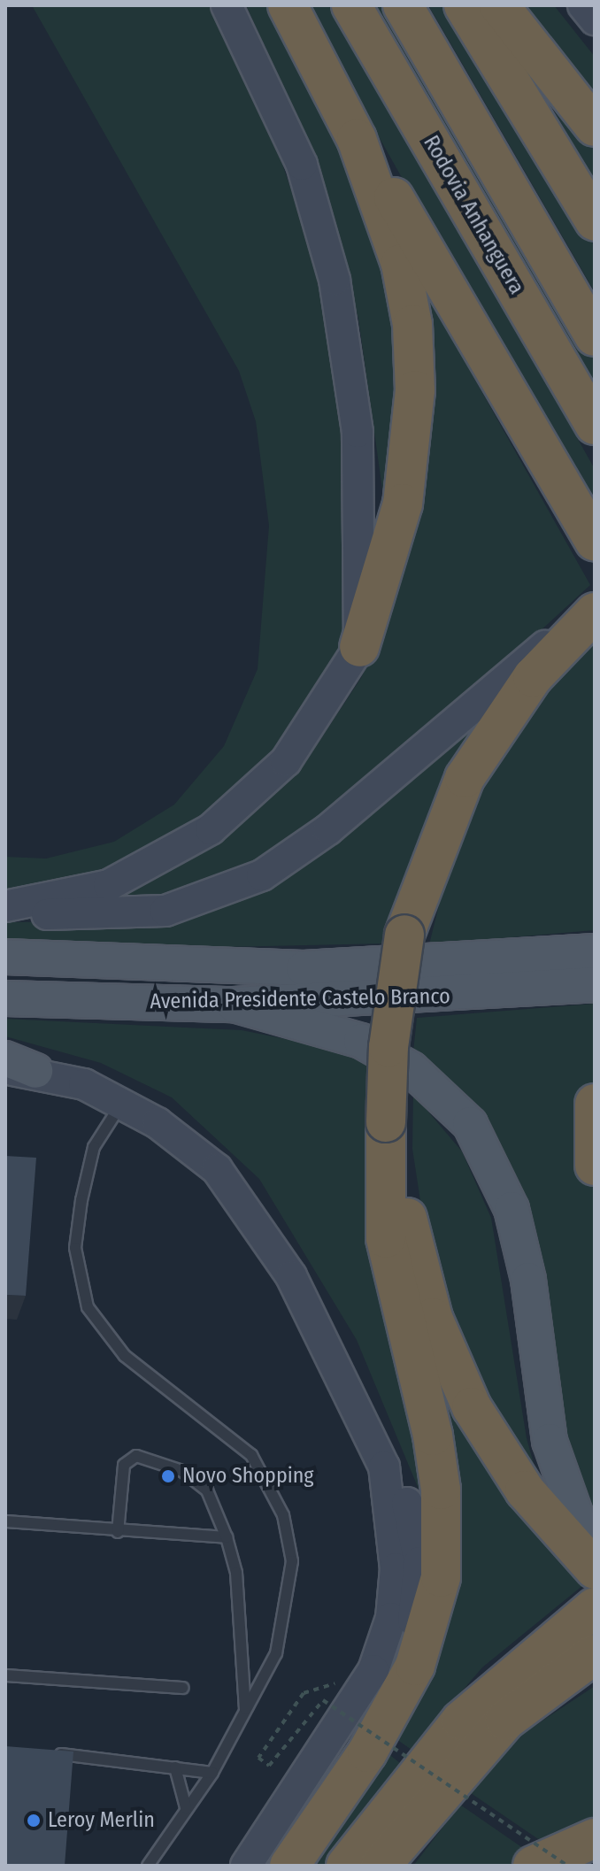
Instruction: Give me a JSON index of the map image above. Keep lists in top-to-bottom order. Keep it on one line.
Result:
{"streets":{"highway":["Rodovia Anhanguera"],"main road":["Avenida Presidente Castelo Branco"]},"places":["Novo Shopping","Leroy Merlin"]}
